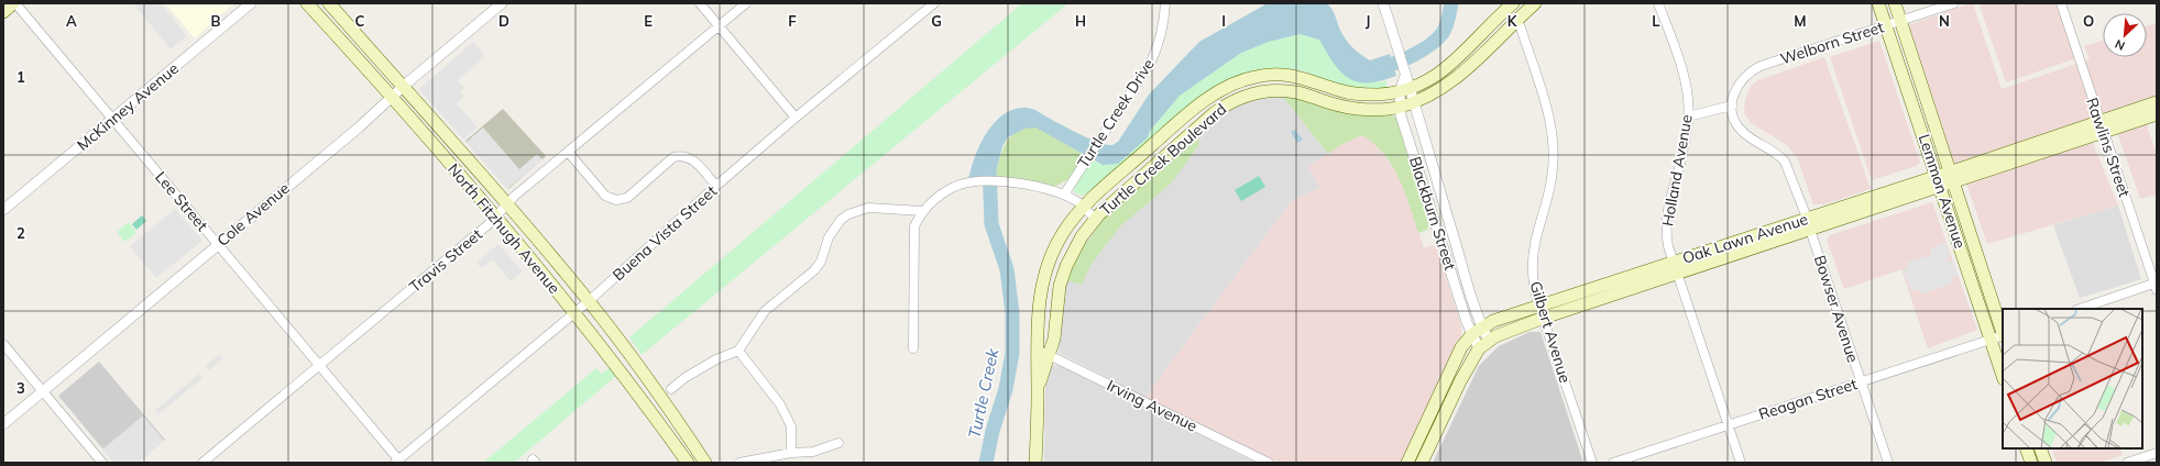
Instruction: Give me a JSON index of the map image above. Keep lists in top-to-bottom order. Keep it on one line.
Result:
{"streets":{"main road":["Turtle Creek Boulevard","Lemmon Avenue","North Fitzhugh Avenue","Oak Lawn Avenue"],"street":["Welborn Street","McKinney Avenue","Turtle Creek Drive","Rawlins Street","Holland Avenue","Lee Street","Blackburn Street","Cole Avenue","Buena Vista Street","Travis Street","Bowser Avenue","Gilbert Avenue","Reagan Street","Irving Avenue"]},"crossings":[["Welborn Street","Lemmon Avenue"],["Welborn Street","Bowser Avenue"],["McKinney Avenue","Lee Street"],["Rawlins Street","Oak Lawn Avenue"],["Turtle Creek Boulevard","Blackburn Street"],["Turtle Creek Boulevard","Gilbert Avenue"],["Turtle Creek Boulevard","Irving Avenue"],["Holland Avenue","Oak Lawn Avenue"],["Holland Avenue","Reagan Street"],["Lemmon Avenue","Oak Lawn Avenue"],["Lemmon Avenue","Reagan Street"],["Lee Street","Cole Avenue"],["Lee Street","Buena Vista Street"],["Lee Street","Travis Street"],["Blackburn Street","Oak Lawn Avenue"],["Cole Avenue","North Fitzhugh Avenue"],["North Fitzhugh Avenue","Buena Vista Street"],["North Fitzhugh Avenue","Travis Street"],["Oak Lawn Avenue","Bowser Avenue"],["Oak Lawn Avenue","Gilbert Avenue"],["Bowser Avenue","Reagan Street"]],"water":["Turtle Creek"],"north":"bottom left","grid":{"columns":["A","B","C","D","E","F","G","H","I","J","K","L","M","N","O"],"rows":["1","2","3"]}}
